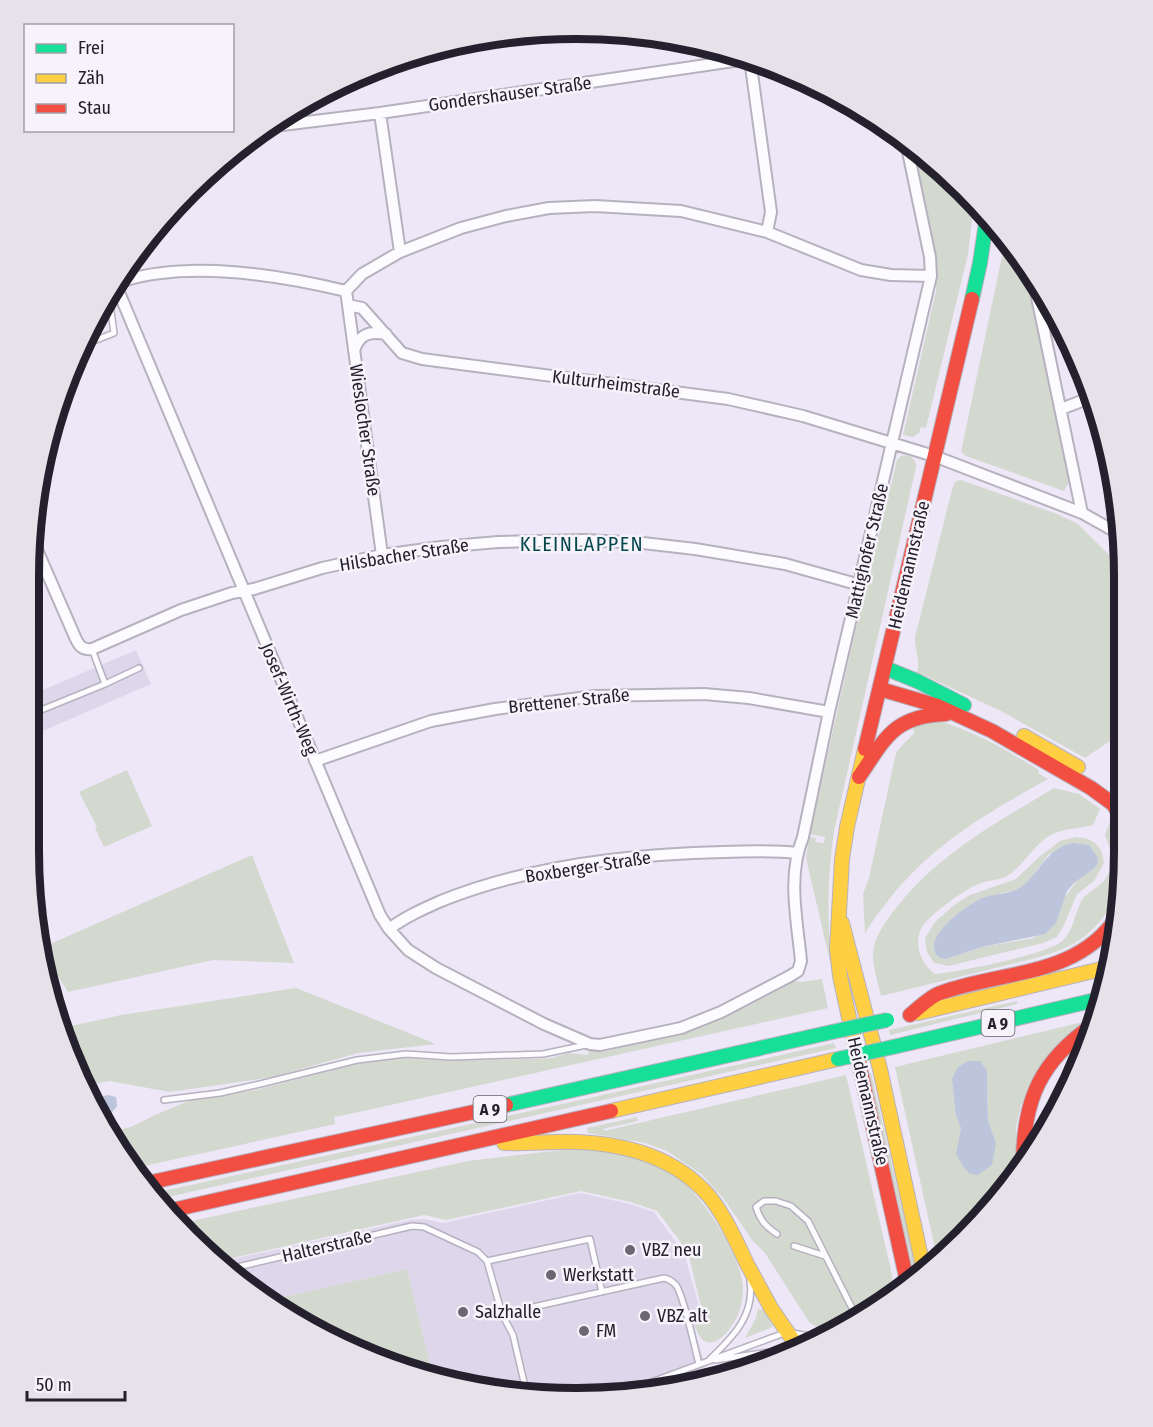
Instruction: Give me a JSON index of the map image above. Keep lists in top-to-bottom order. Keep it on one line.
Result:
{"streets":{"main road":["Heidemannstraße","A 9"],"street":["Gondershauser Straße","Kulturheimstraße","Wieslocher Straße","Mattighofer Straße","Hilsbacher Straße","Josef-Wirth-Weg","Brettener Straße","Boxberger Straße"],"lane":["Halterstraße"]},"crossings":[["Kulturheimstraße","Wieslocher Straße"],["Kulturheimstraße","Mattighofer Straße"],["Kulturheimstraße","Heidemannstraße"],["Wieslocher Straße","Hilsbacher Straße"],["Mattighofer Straße","Hilsbacher Straße"],["Mattighofer Straße","Josef-Wirth-Weg"],["Mattighofer Straße","Brettener Straße"],["Mattighofer Straße","Boxberger Straße"],["Hilsbacher Straße","Josef-Wirth-Weg"],["Josef-Wirth-Weg","Brettener Straße"],["Josef-Wirth-Weg","Boxberger Straße"]],"districts":["KLEINLAPPEN"],"places":["VBZ neu","Werkstatt","Salzhalle","VBZ alt","FM"],"legend":["Frei","Zäh","Stau"],"scale_bar":"50 m"}
